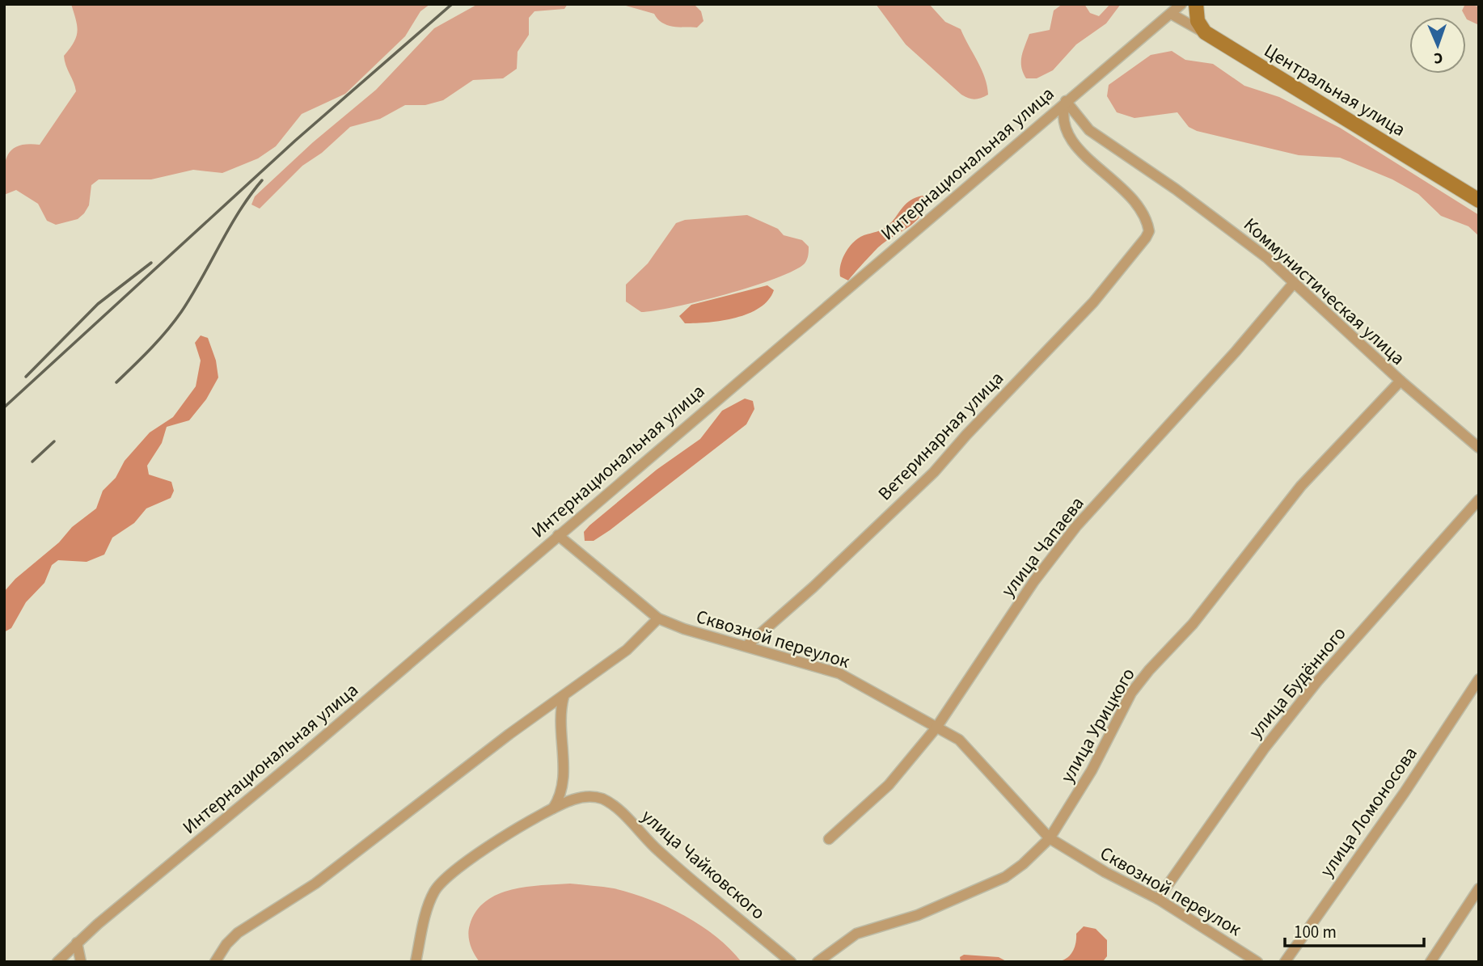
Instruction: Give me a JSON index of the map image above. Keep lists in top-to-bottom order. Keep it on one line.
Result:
{"streets":{"street":["Центральная улица","Интернациональная улица","Коммунистическая улица","Ветеринарная улица","улица Чапаева","Сквозной переулок","улица Будённого","улица Урицкого","улица Ломоносова","улица Чайковского"]},"crossings":[["Центральная улица","Интернациональная улица"],["Интернациональная улица","Коммунистическая улица"],["Интернациональная улица","Ветеринарная улица"],["Интернациональная улица","Сквозной переулок"],["Коммунистическая улица","Ветеринарная улица"],["Коммунистическая улица","улица Чапаева"],["Коммунистическая улица","улица Урицкого"],["Ветеринарная улица","Сквозной переулок"],["улица Чапаева","Сквозной переулок"],["Сквозной переулок","улица Будённого"],["Сквозной переулок","улица Урицкого"]],"scale_bar":"100 m","north":"bottom"}
